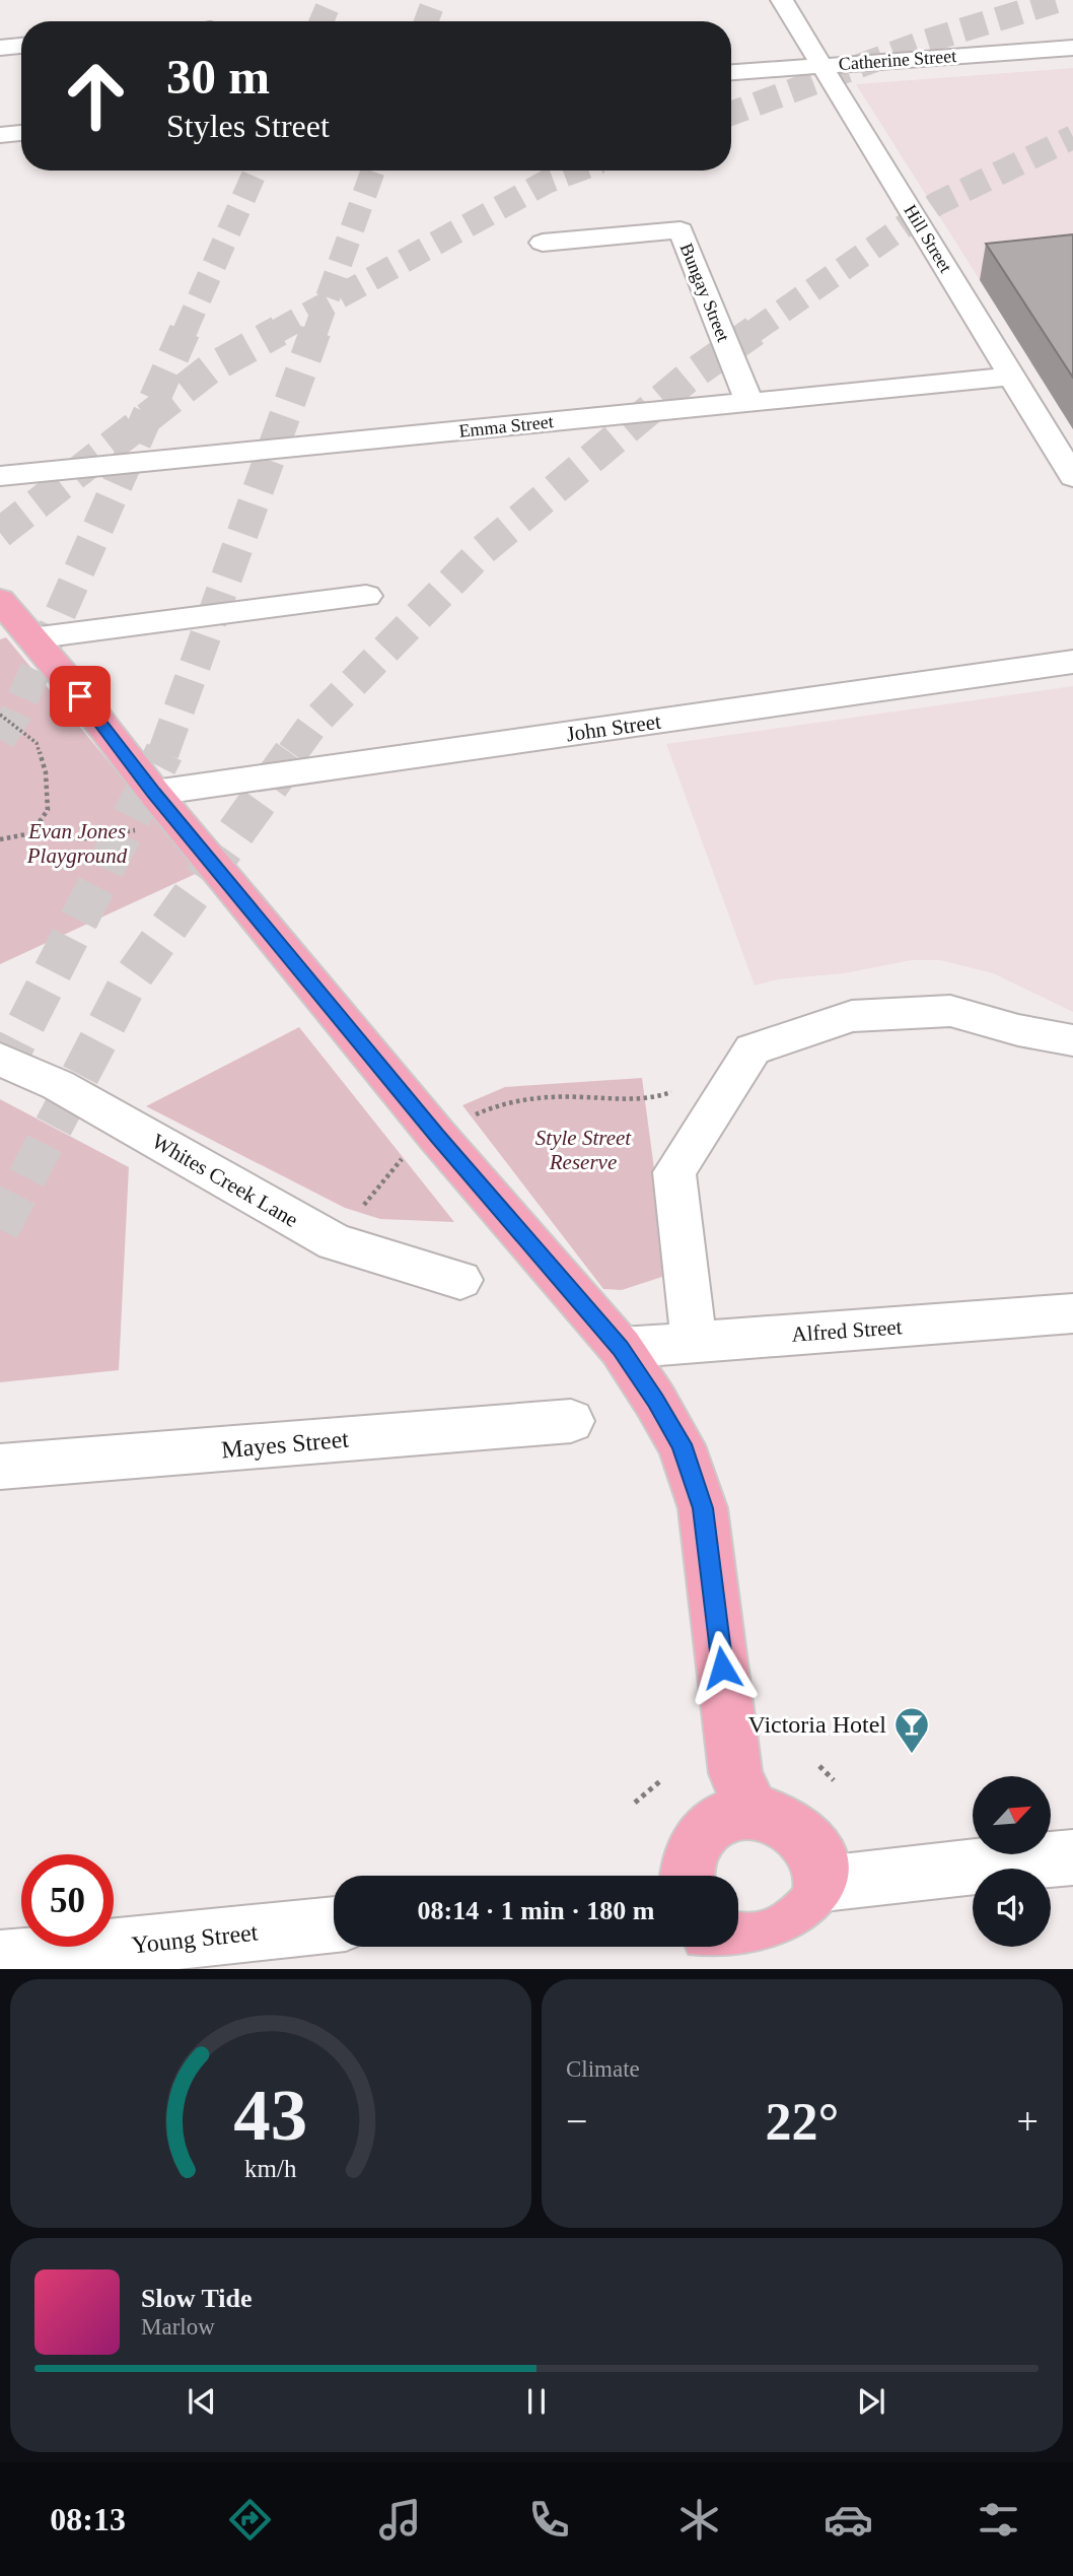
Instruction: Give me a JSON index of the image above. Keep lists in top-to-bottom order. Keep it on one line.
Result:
{"streets":{"street":["Catherine Street","Hill Street","Bungay Street","Emma Street","John Street","Whites Creek Lane","Alfred Street","Mayes Street","Young Street"]},"crossings":[["Catherine Street","Hill Street"],["Hill Street","Emma Street"],["Bungay Street","Emma Street"]],"parks":["Evan Jones Playground","Style Street Reserve"],"places":{"bar":["Victoria Hotel"]},"north":"top right","page":{"turn":["30 m","Styles Street"],"limit":"50","trip":"08:14 · 1 min · 180 m","tile":"Climate","heat":["−","22°","+"],"song":["Slow Tide","Marlow"],"tabs":"08:13","gauge":["43","km/h"]}}
